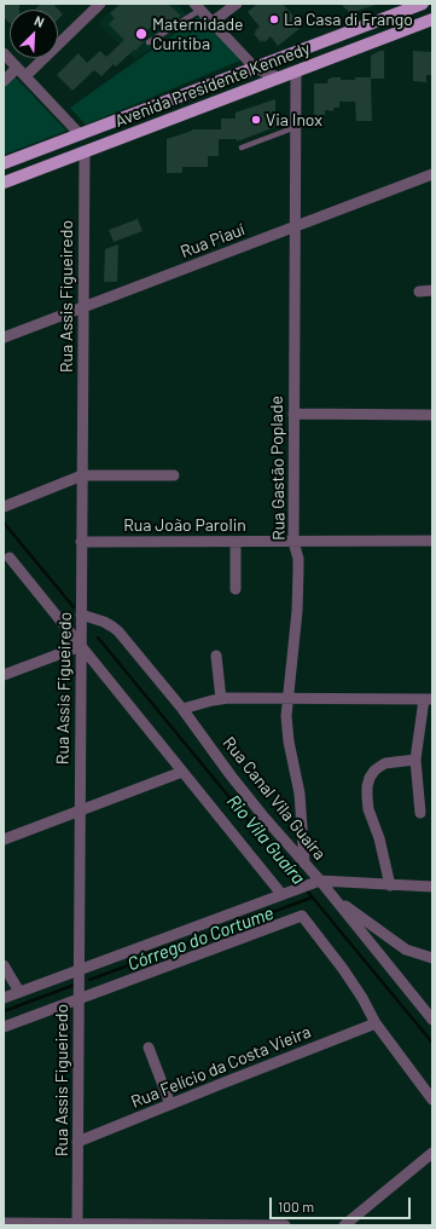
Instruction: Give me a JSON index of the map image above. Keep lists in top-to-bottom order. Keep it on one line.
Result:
{"streets":{"main road":["Avenida Presidente Kennedy"],"street":["Rua Piauí","Rua Assis Figueiredo","Rua Gastão Poplade","Rua João Parolin","Rua Canal Vila Guaíra","Rua Felício da Costa Vieira"]},"crossings":[["Avenida Presidente Kennedy","Rua Assis Figueiredo"],["Avenida Presidente Kennedy","Rua Gastão Poplade"],["Rua Piauí","Rua Assis Figueiredo"],["Rua Piauí","Rua Gastão Poplade"],["Rua Assis Figueiredo","Rua João Parolin"],["Rua Assis Figueiredo","Rua Canal Vila Guaíra"],["Rua Assis Figueiredo","Rua Felício da Costa Vieira"],["Rua Gastão Poplade","Rua João Parolin"],["Rua Gastão Poplade","Rua Canal Vila Guaíra"]],"water":["Rio Vila Guaíra","Córrego do Cortume"],"places":["La Casa di Frango","Maternidade Curitiba","Via Inox"],"scale_bar":"100 m","north":"top right"}
